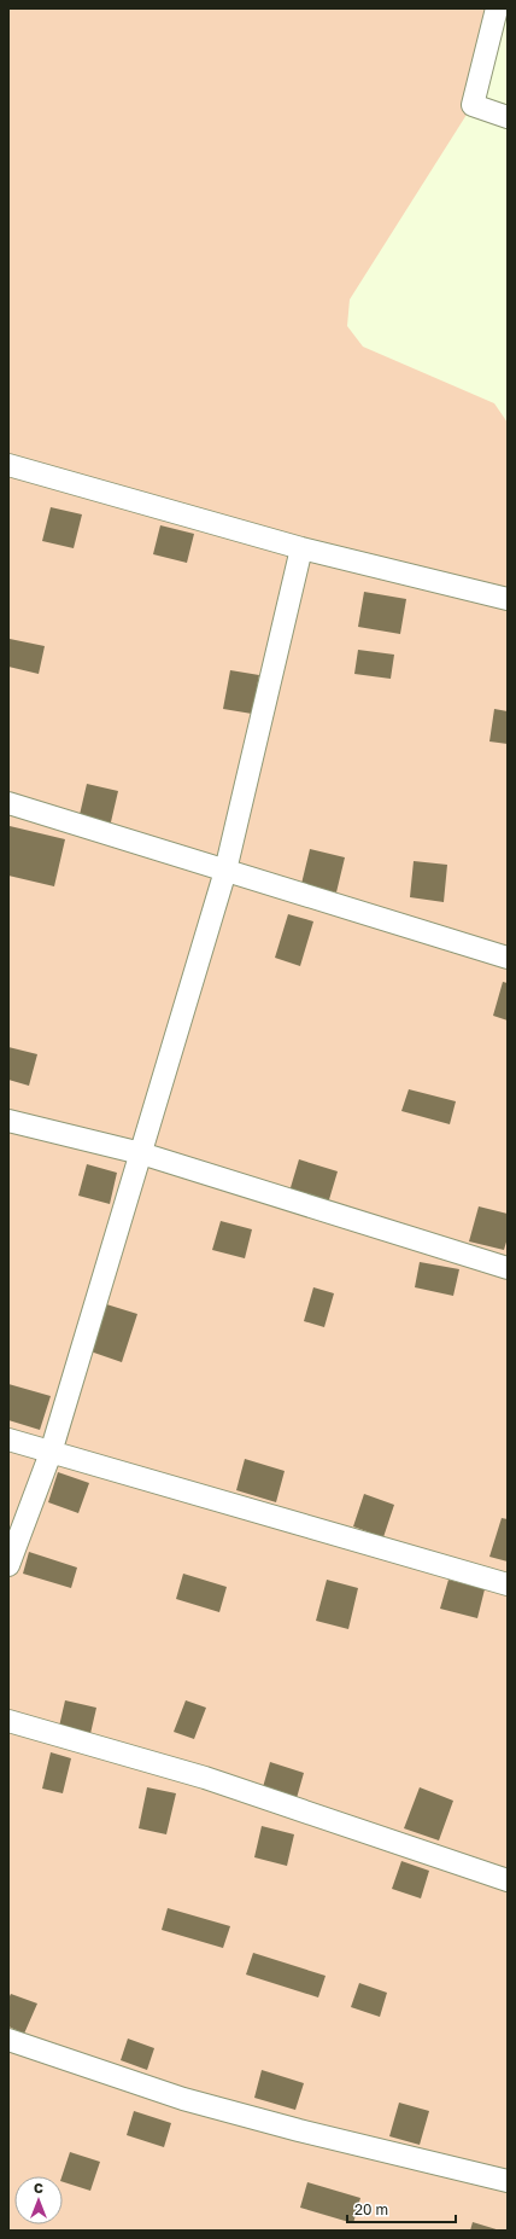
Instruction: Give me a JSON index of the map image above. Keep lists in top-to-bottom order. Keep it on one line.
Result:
{"scale_bar":"20 m","north":"top"}
